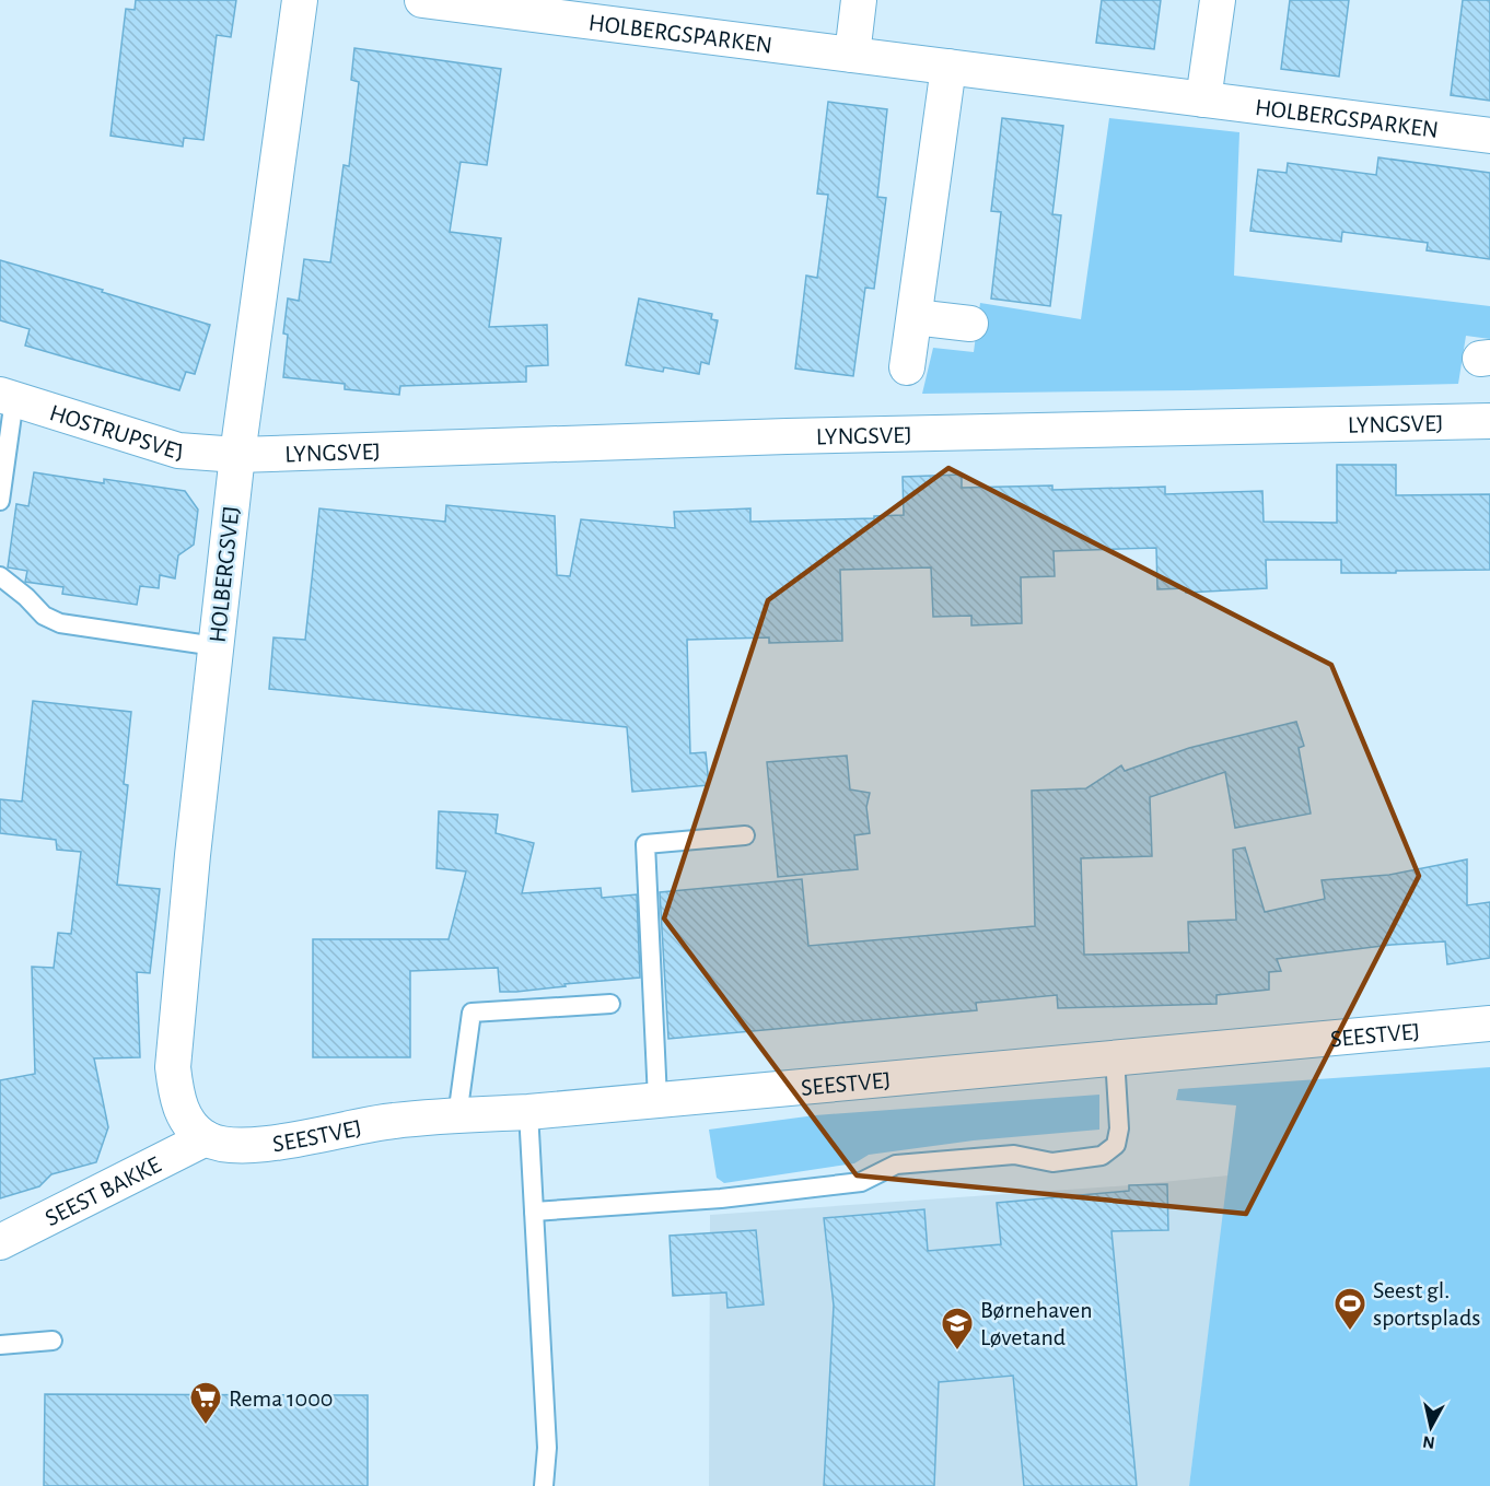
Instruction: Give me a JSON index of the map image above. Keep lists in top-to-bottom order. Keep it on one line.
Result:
{"streets":{"street":["HOLBERGSPARKEN","LYNGSVEJ","HOSTRUPSVEJ","HOLBERGSVEJ","SEESTVEJ","SEEST BAKKE"]},"crossings":[["LYNGSVEJ","HOSTRUPSVEJ"],["LYNGSVEJ","HOLBERGSVEJ"],["HOSTRUPSVEJ","HOLBERGSVEJ"],["HOLBERGSVEJ","SEESTVEJ"],["HOLBERGSVEJ","SEEST BAKKE"],["SEESTVEJ","SEEST BAKKE"]],"places":{"sports":["Seest gl. sportsplads"],"school or university":["Børnehaven Løvetand"],"supermarket":["Rema 1000"]},"north":"bottom"}
